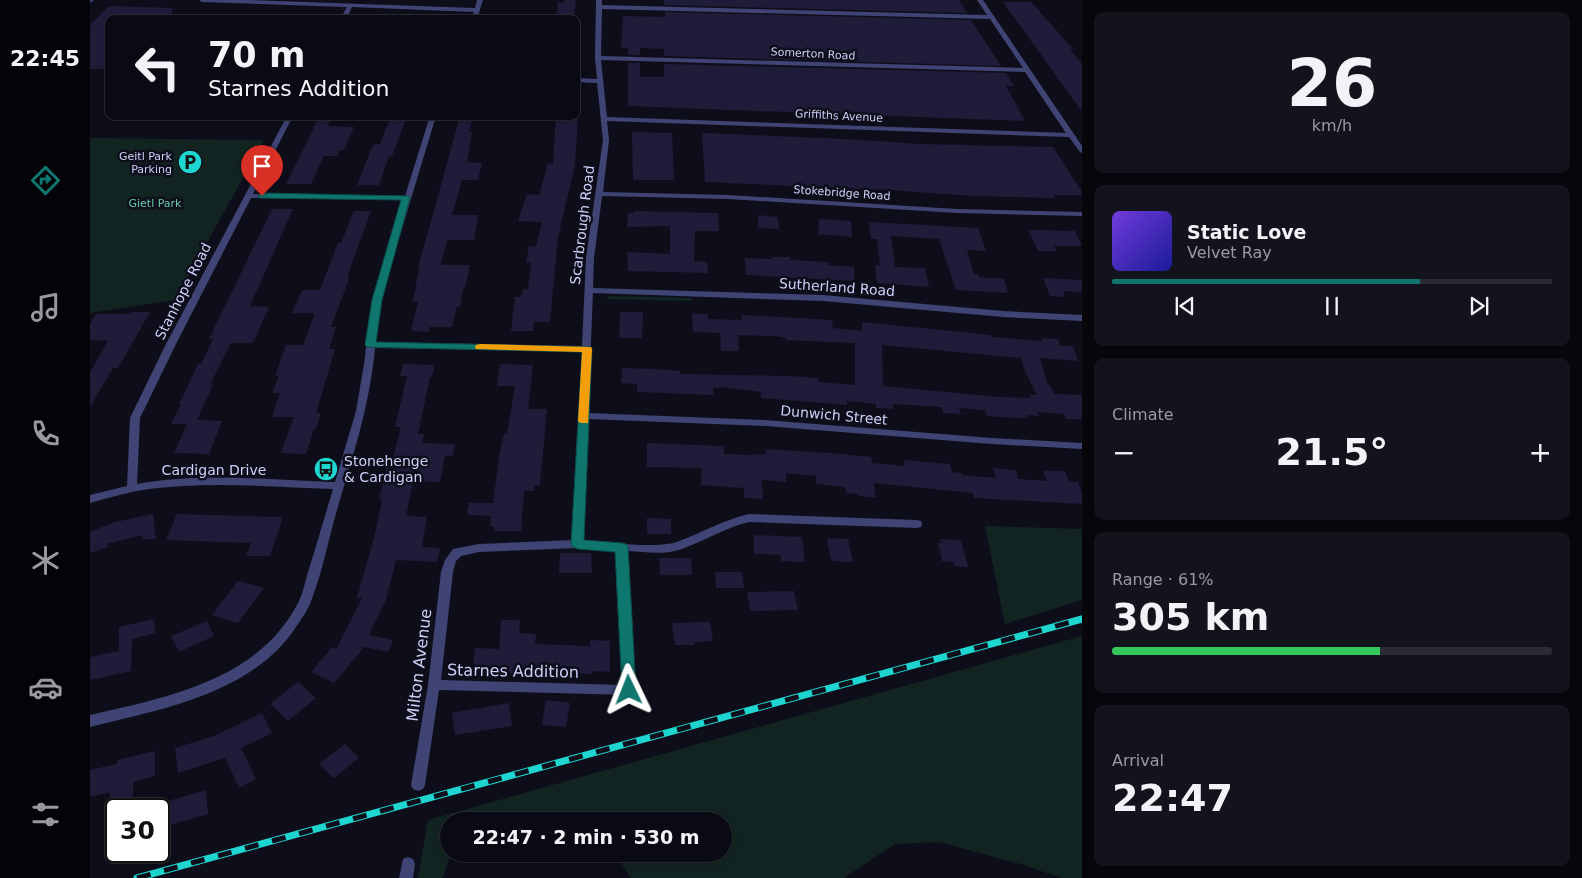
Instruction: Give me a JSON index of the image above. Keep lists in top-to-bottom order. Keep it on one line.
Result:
{"streets":{"street":["Somerton Road","Griffiths Avenue","Stokebridge Road","Scarbrough Road","Sutherland Road","Stanhope Road","Dunwich Street","Cardigan Drive","Milton Avenue","Starnes Addition"]},"crossings":[["Somerton Road","Scarbrough Road"],["Griffiths Avenue","Scarbrough Road"],["Stokebridge Road","Scarbrough Road"],["Scarbrough Road","Sutherland Road"],["Scarbrough Road","Dunwich Street"],["Scarbrough Road","Milton Avenue"],["Stanhope Road","Cardigan Drive"],["Milton Avenue","Starnes Addition"]],"parks":["Gietl Park"],"places":{"parking":["Geitl Park Parking"],"bus stop":["Stonehenge & Cardigan"]},"page":{"tabs":"22:45","tile":[["26","km/h"],"Climate",["Range · 61%","305 km"],["Arrival","22:47"]],"turn":["70 m","Starnes Addition"],"song":["Static Love","Velvet Ray"],"heat":["−","21.5°","+"],"limit":"30","trip":"22:47 · 2 min · 530 m"}}
